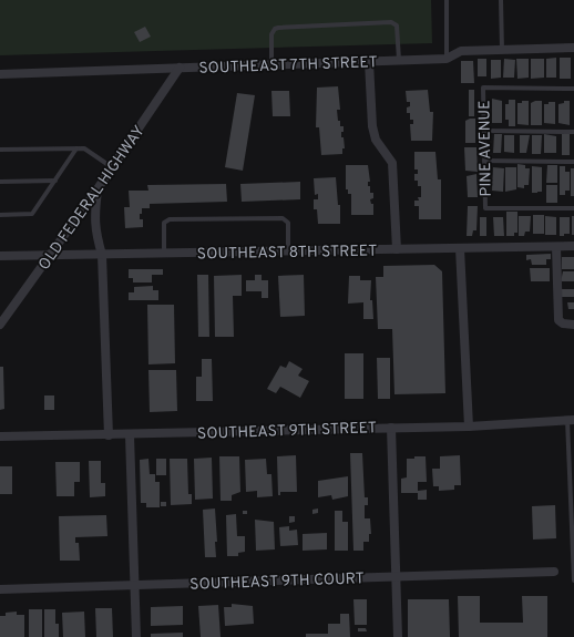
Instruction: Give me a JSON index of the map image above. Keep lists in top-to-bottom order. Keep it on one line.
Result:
{"streets":{"street":["SOUTHEAST 7TH STREET","OLD FEDERAL HIGHWAY","SOUTHEAST 8TH STREET","SOUTHEAST 9TH STREET","SOUTHEAST 9TH COURT"],"lane":["PINE AVENUE"]},"crossings":[["SOUTHEAST 7TH STREET","OLD FEDERAL HIGHWAY"],["OLD FEDERAL HIGHWAY","SOUTHEAST 8TH STREET"]]}
